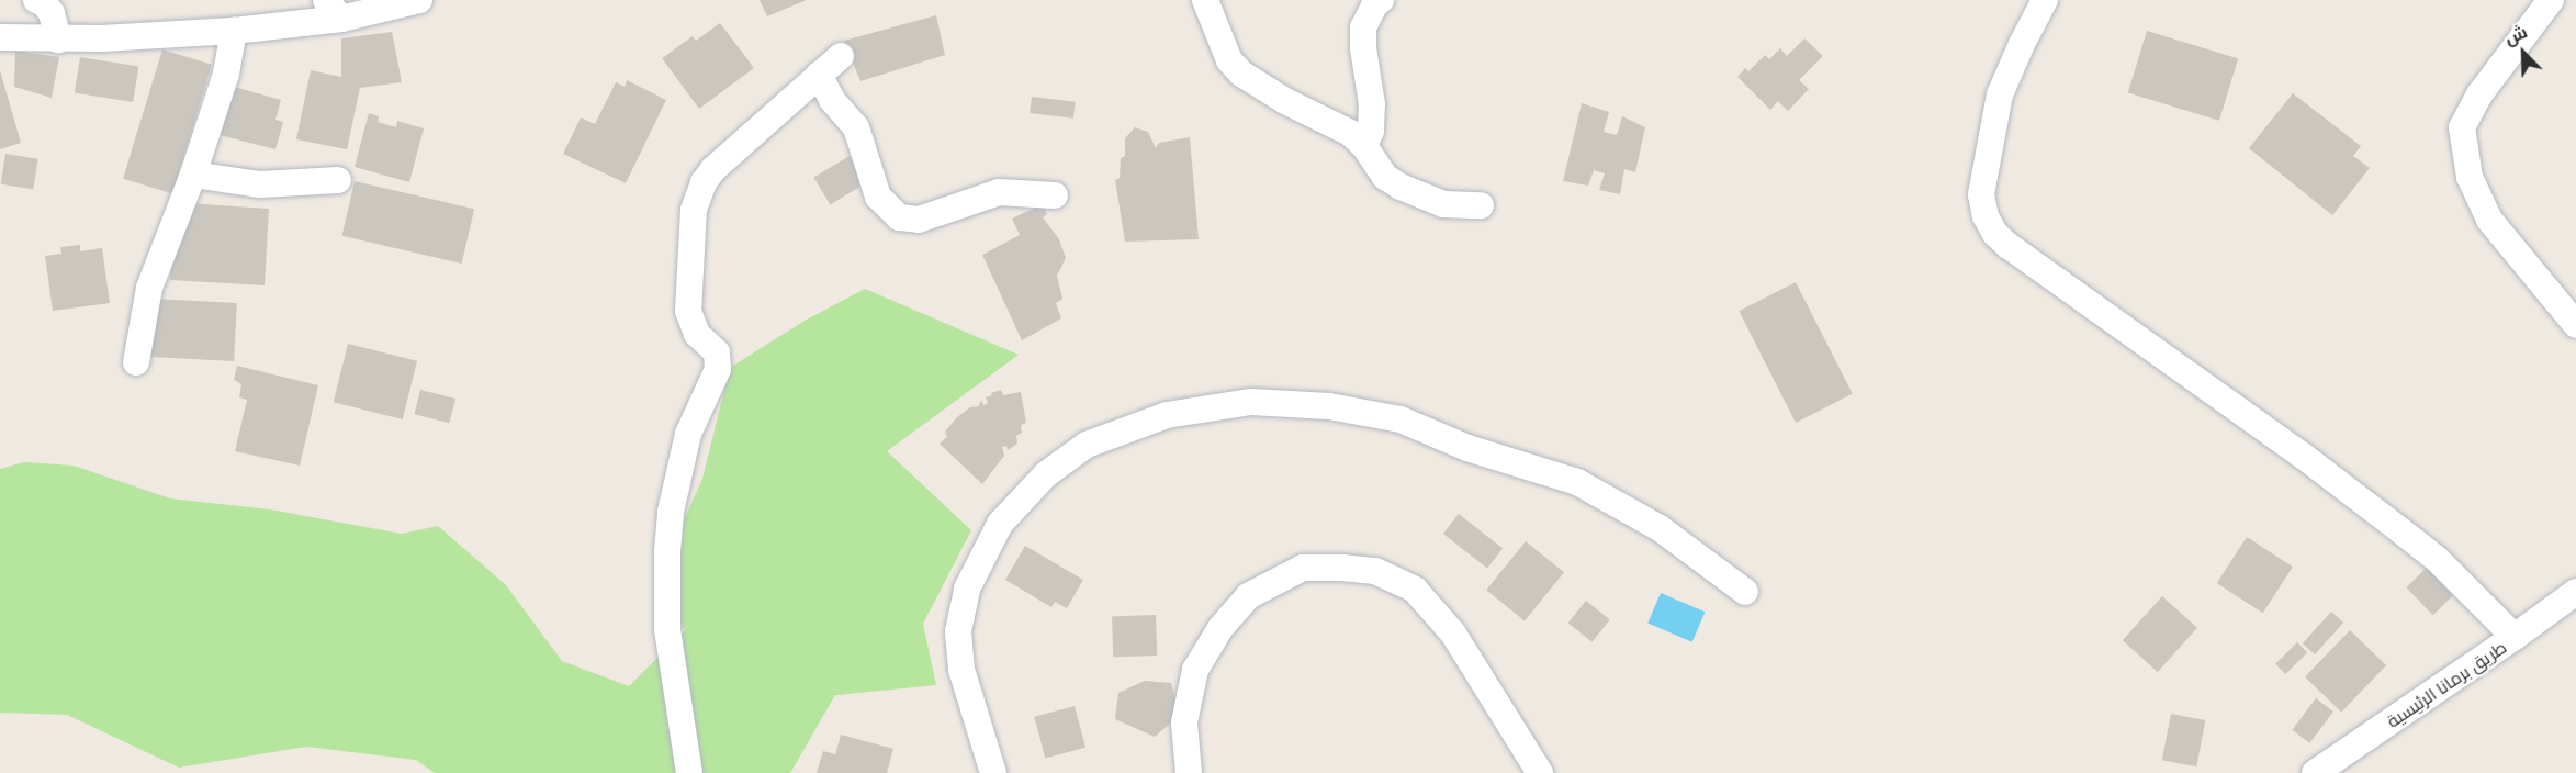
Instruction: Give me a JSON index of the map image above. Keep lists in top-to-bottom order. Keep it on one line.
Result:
{"streets":{"street":["طريق برمانا الرئيسية"]},"north":"top left"}
